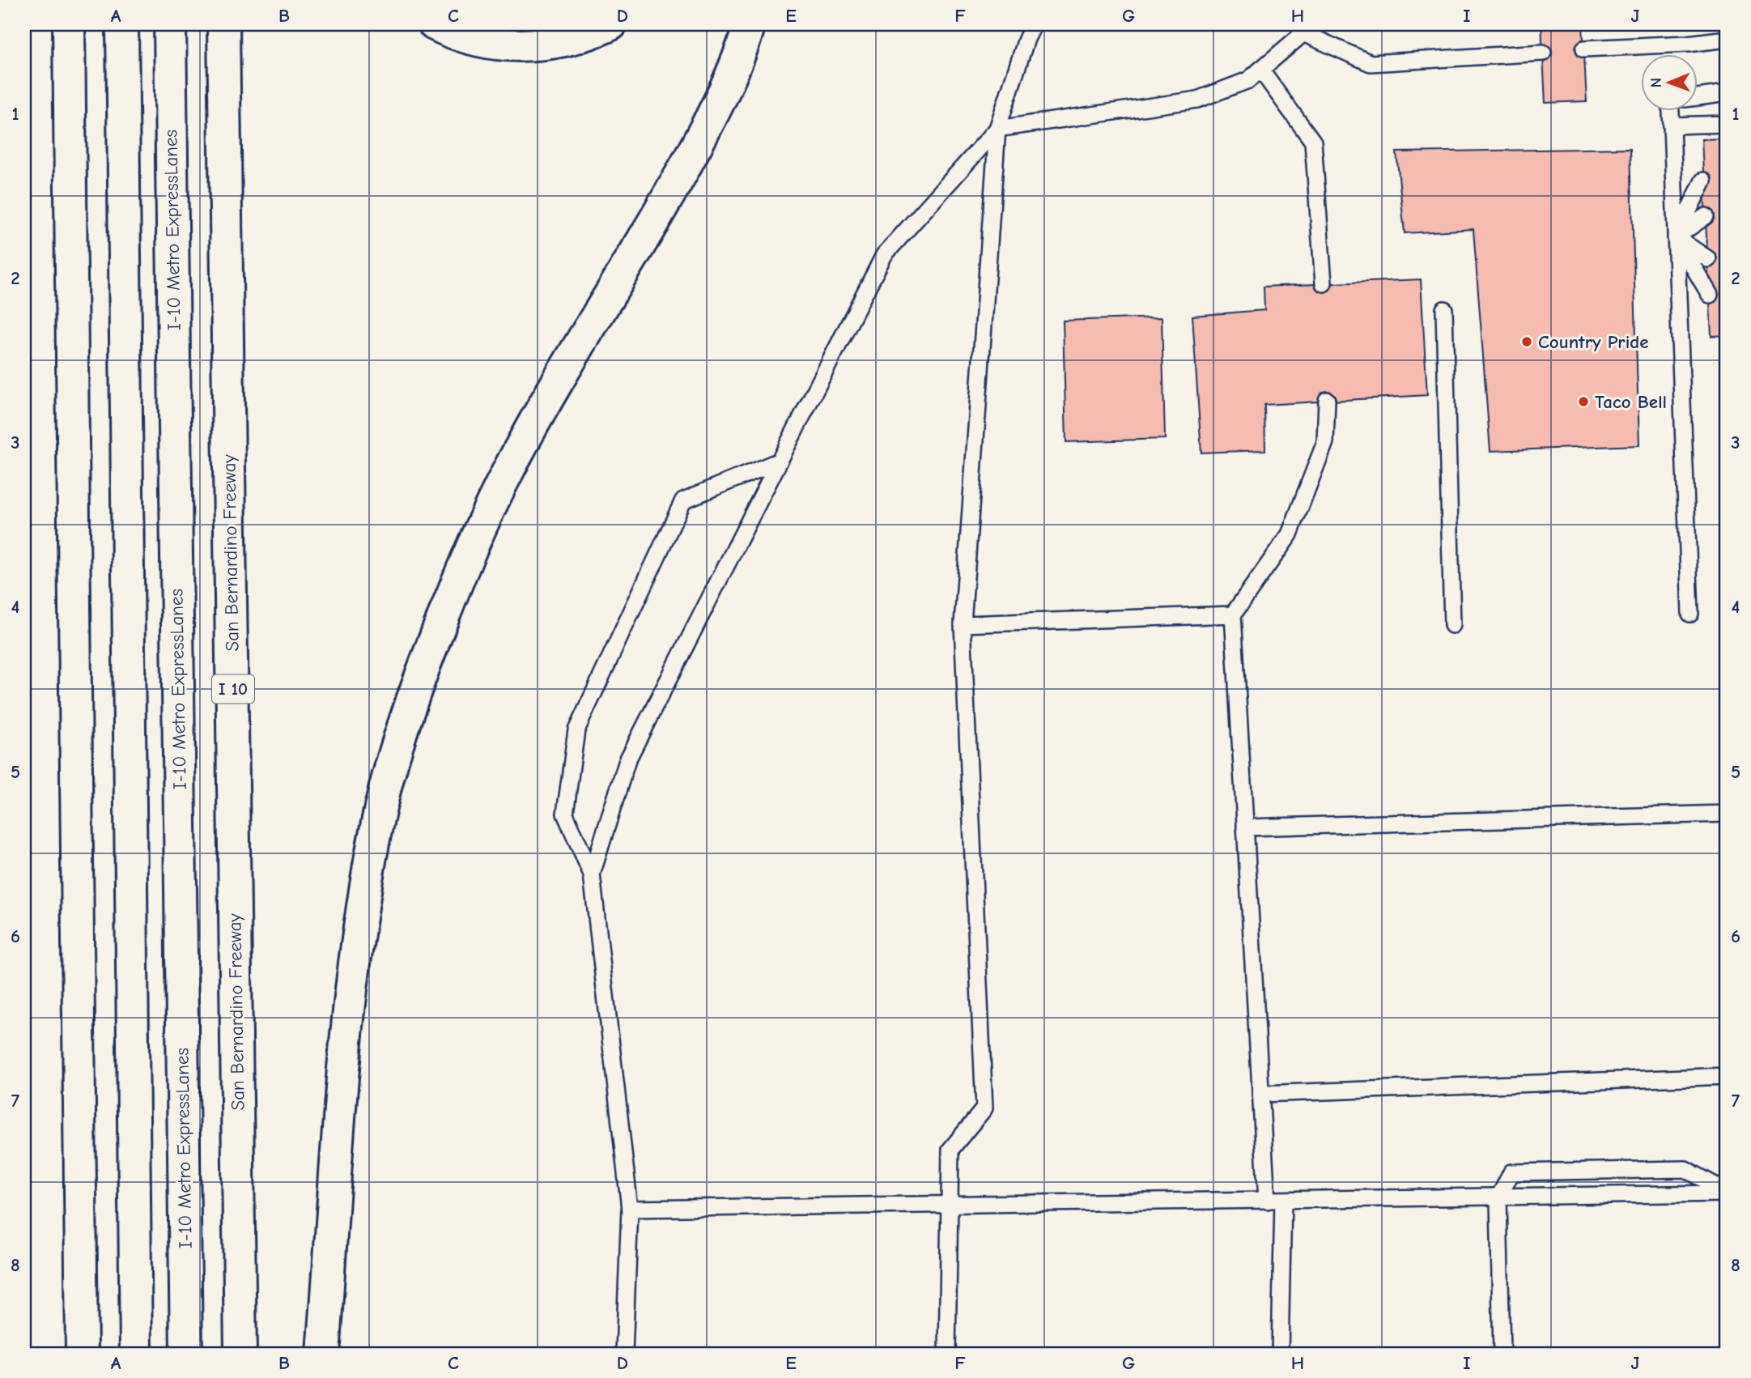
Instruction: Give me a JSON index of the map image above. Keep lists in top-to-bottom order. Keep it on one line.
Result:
{"streets":{"highway":["I-10 Metro ExpressLanes","San Bernardino Freeway","I 10"]},"places":["Country Pride","Taco Bell"],"north":"left","grid":{"columns":["A","B","C","D","E","F","G","H","I","J"],"rows":["1","2","3","4","5","6","7","8"]}}
